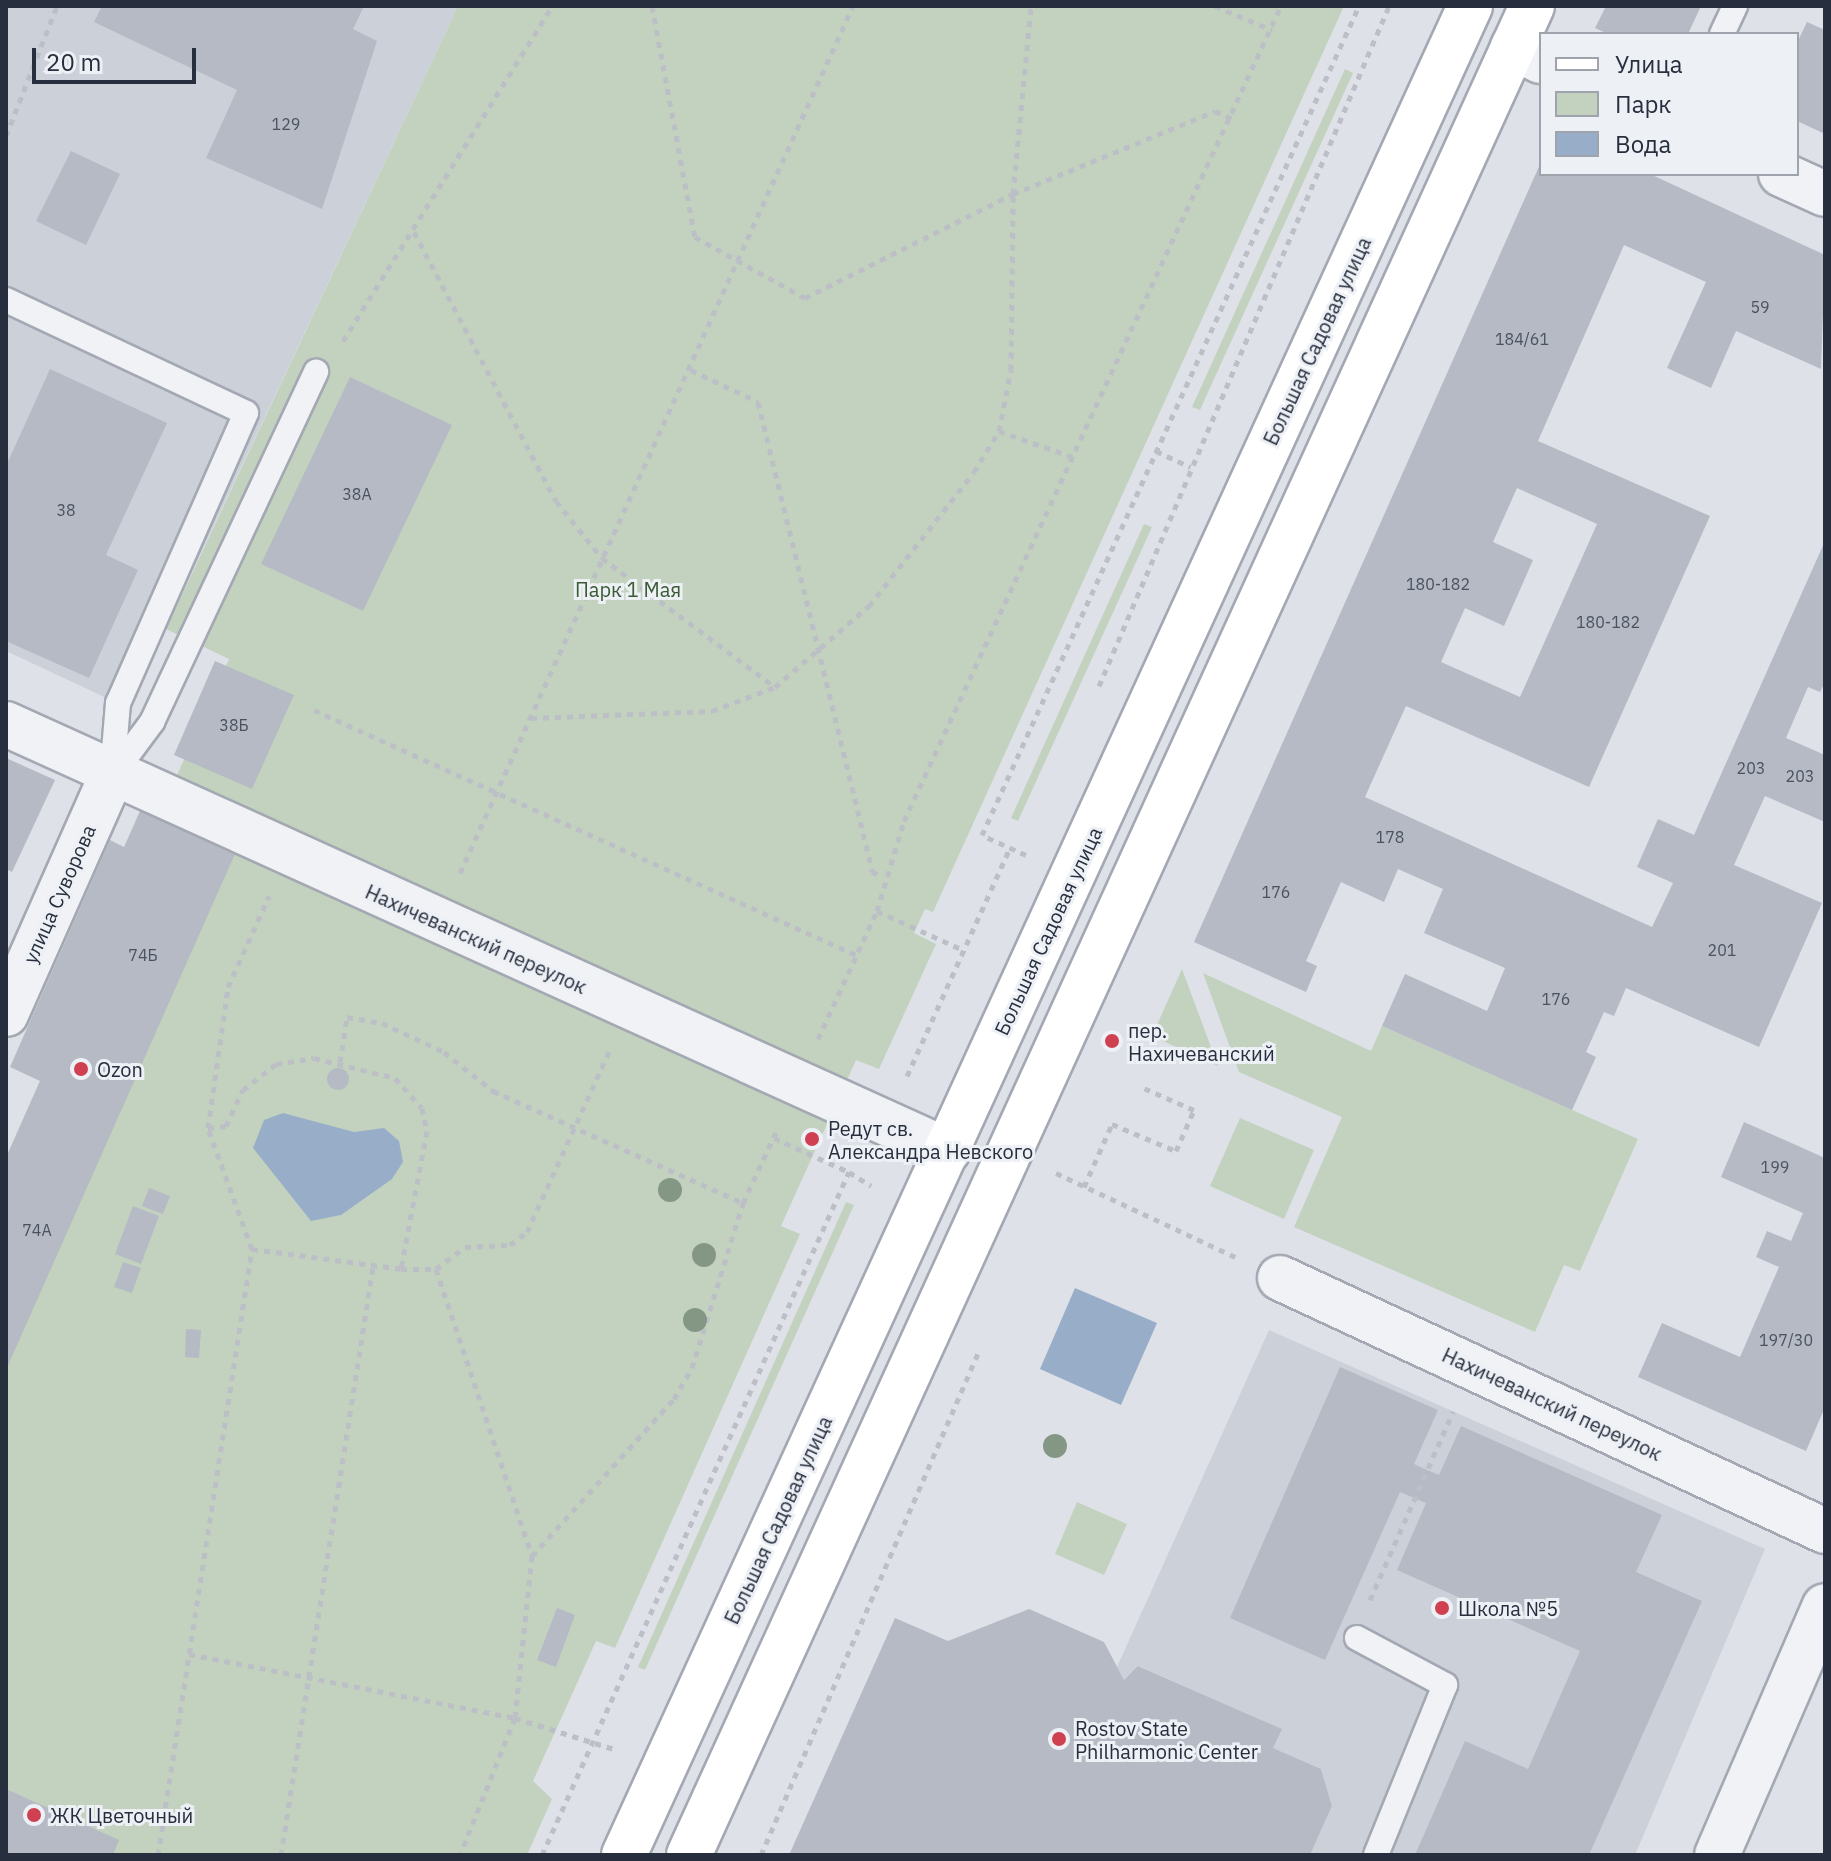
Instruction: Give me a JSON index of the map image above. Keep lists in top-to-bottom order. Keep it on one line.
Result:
{"streets":{"main road":["Большая Садовая улица"],"street":["улица Суворова","Нахичеванский переулок"]},"crossings":[["Большая Садовая улица","Нахичеванский переулок"],["улица Суворова","Нахичеванский переулок"]],"parks":["Парк 1 Мая"],"places":["пер. Нахичеванский","Ozon","Редут св. Александра Невского","Школа №5","Rostov State Philharmonic Center","ЖК Цветочный"],"house_numbers":["129","59","184/61","38А","38","180-182","180-182","38Б","203","203","178","176","201","74Б","176","199","74А","197/30"],"legend":["Улица","Парк","Вода"],"scale_bar":"20 m"}
